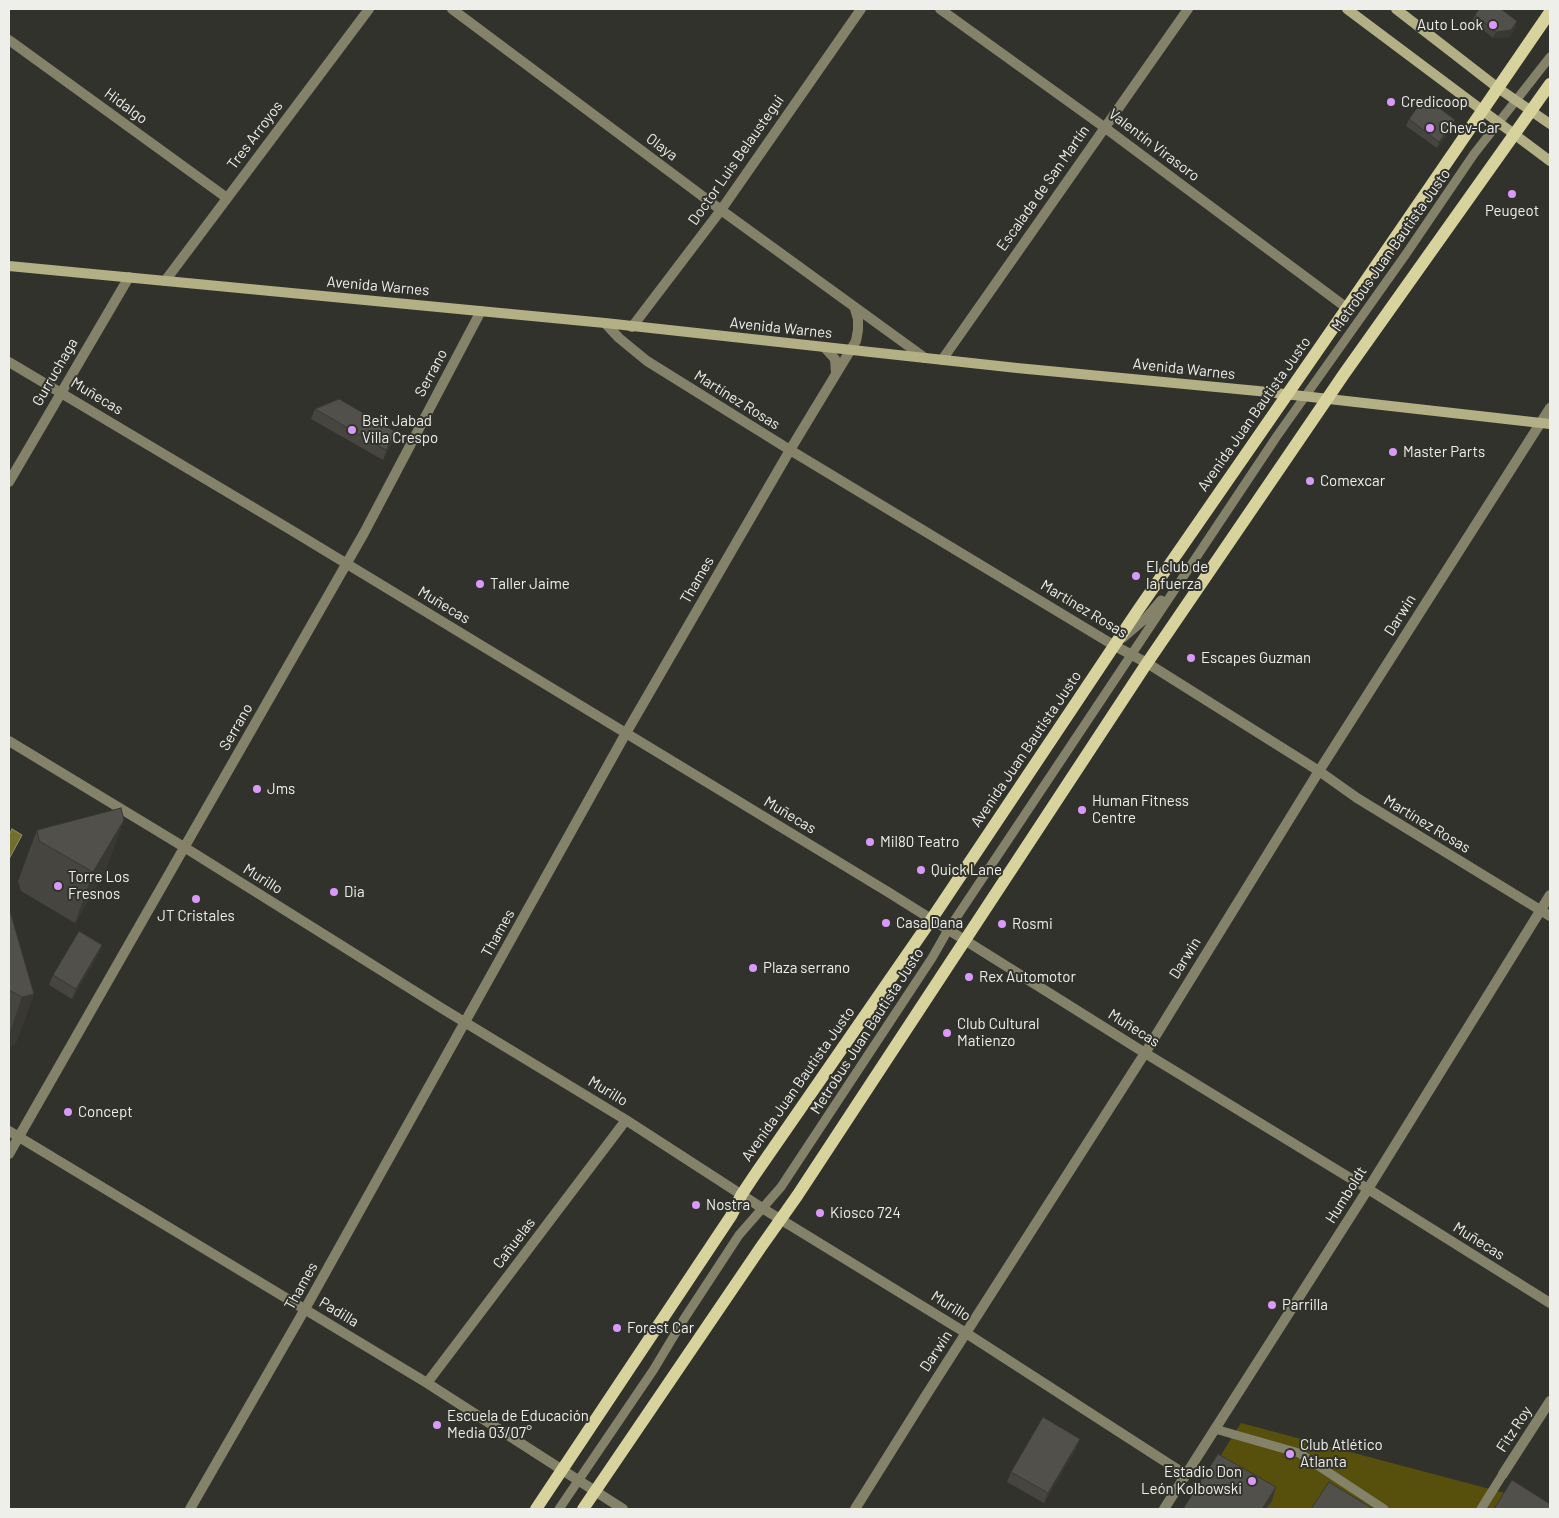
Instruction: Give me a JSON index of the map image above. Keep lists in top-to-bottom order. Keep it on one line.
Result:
{"streets":{"main road":["Avenida Warnes","Avenida Juan Bautista Justo"],"street":["Hidalgo","Tres Arroyos","Valentín Virasoro","Olaya","Doctor Luis Belaustegui","Escalada de San Martín","Gurruchaga","Serrano","Muñecas","Martínez Rosas","Thames","Darwin","Murillo","Humboldt","Cañuelas","Padilla","Fitz Roy"],"lane":["Metrobus Juan Bautista Justo"]},"crossings":[["Hidalgo","Tres Arroyos"],["Tres Arroyos","Avenida Warnes"],["Valentín Virasoro","Escalada de San Martín"],["Valentín Virasoro","Avenida Juan Bautista Justo"],["Olaya","Doctor Luis Belaustegui"],["Olaya","Avenida Warnes"],["Doctor Luis Belaustegui","Avenida Warnes"],["Escalada de San Martín","Avenida Warnes"],["Metrobus Juan Bautista Justo","Avenida Warnes"],["Metrobus Juan Bautista Justo","Muñecas"],["Metrobus Juan Bautista Justo","Martínez Rosas"],["Metrobus Juan Bautista Justo","Avenida Juan Bautista Justo"],["Metrobus Juan Bautista Justo","Murillo"],["Metrobus Juan Bautista Justo","Padilla"],["Avenida Warnes","Gurruchaga"],["Avenida Warnes","Serrano"],["Avenida Warnes","Martínez Rosas"],["Avenida Warnes","Avenida Juan Bautista Justo"],["Avenida Warnes","Thames"],["Avenida Warnes","Darwin"],["Gurruchaga","Muñecas"],["Serrano","Muñecas"],["Serrano","Murillo"],["Serrano","Padilla"],["Muñecas","Avenida Juan Bautista Justo"],["Muñecas","Thames"],["Muñecas","Darwin"],["Muñecas","Humboldt"],["Martínez Rosas","Avenida Juan Bautista Justo"],["Martínez Rosas","Thames"],["Martínez Rosas","Darwin"],["Martínez Rosas","Humboldt"],["Avenida Juan Bautista Justo","Murillo"],["Avenida Juan Bautista Justo","Padilla"],["Thames","Murillo"],["Thames","Padilla"],["Darwin","Murillo"],["Murillo","Humboldt"],["Murillo","Cañuelas"],["Cañuelas","Padilla"]],"places":["Auto Look","Credicoop","Chev-Car","Peugeot","Beit Jabad Villa Crespo","Master Parts","Comexcar","El club de la fuerza","Taller Jaime","Escapes Guzman","Jms","Human Fitness Centre","Mil80 Teatro","Quick Lane","Torre Los Fresnos","Dia","JT Cristales","Casa Dana","Rosmi","Plaza serrano","Rex Automotor","Club Cultural Matienzo","Concept","Nostra","Kiosco 724","Parrilla","Forest Car","Escuela de Educación Media 03/07°","Club Atlético Atlanta","Estadio Don León Kolbowski"]}
